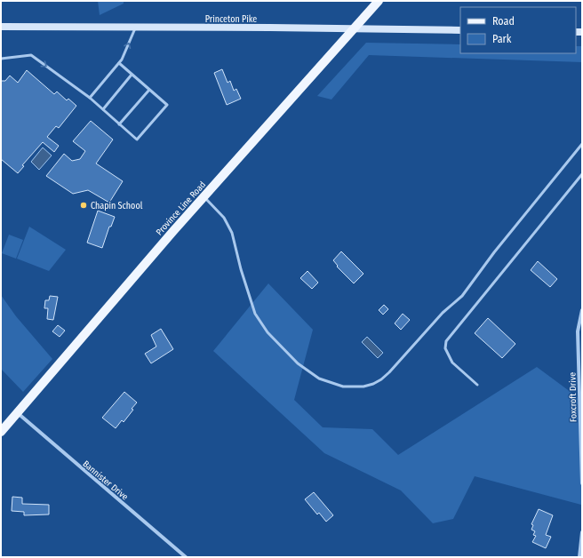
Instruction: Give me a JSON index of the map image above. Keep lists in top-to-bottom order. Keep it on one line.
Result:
{"streets":{"main road":["Princeton Pike","Province Line Road"],"street":["Foxcroft Drive","Bannister Drive"]},"crossings":[["Princeton Pike","Province Line Road"],["Province Line Road","Bannister Drive"]],"places":["Chapin School"],"legend":["Road","Park"]}
